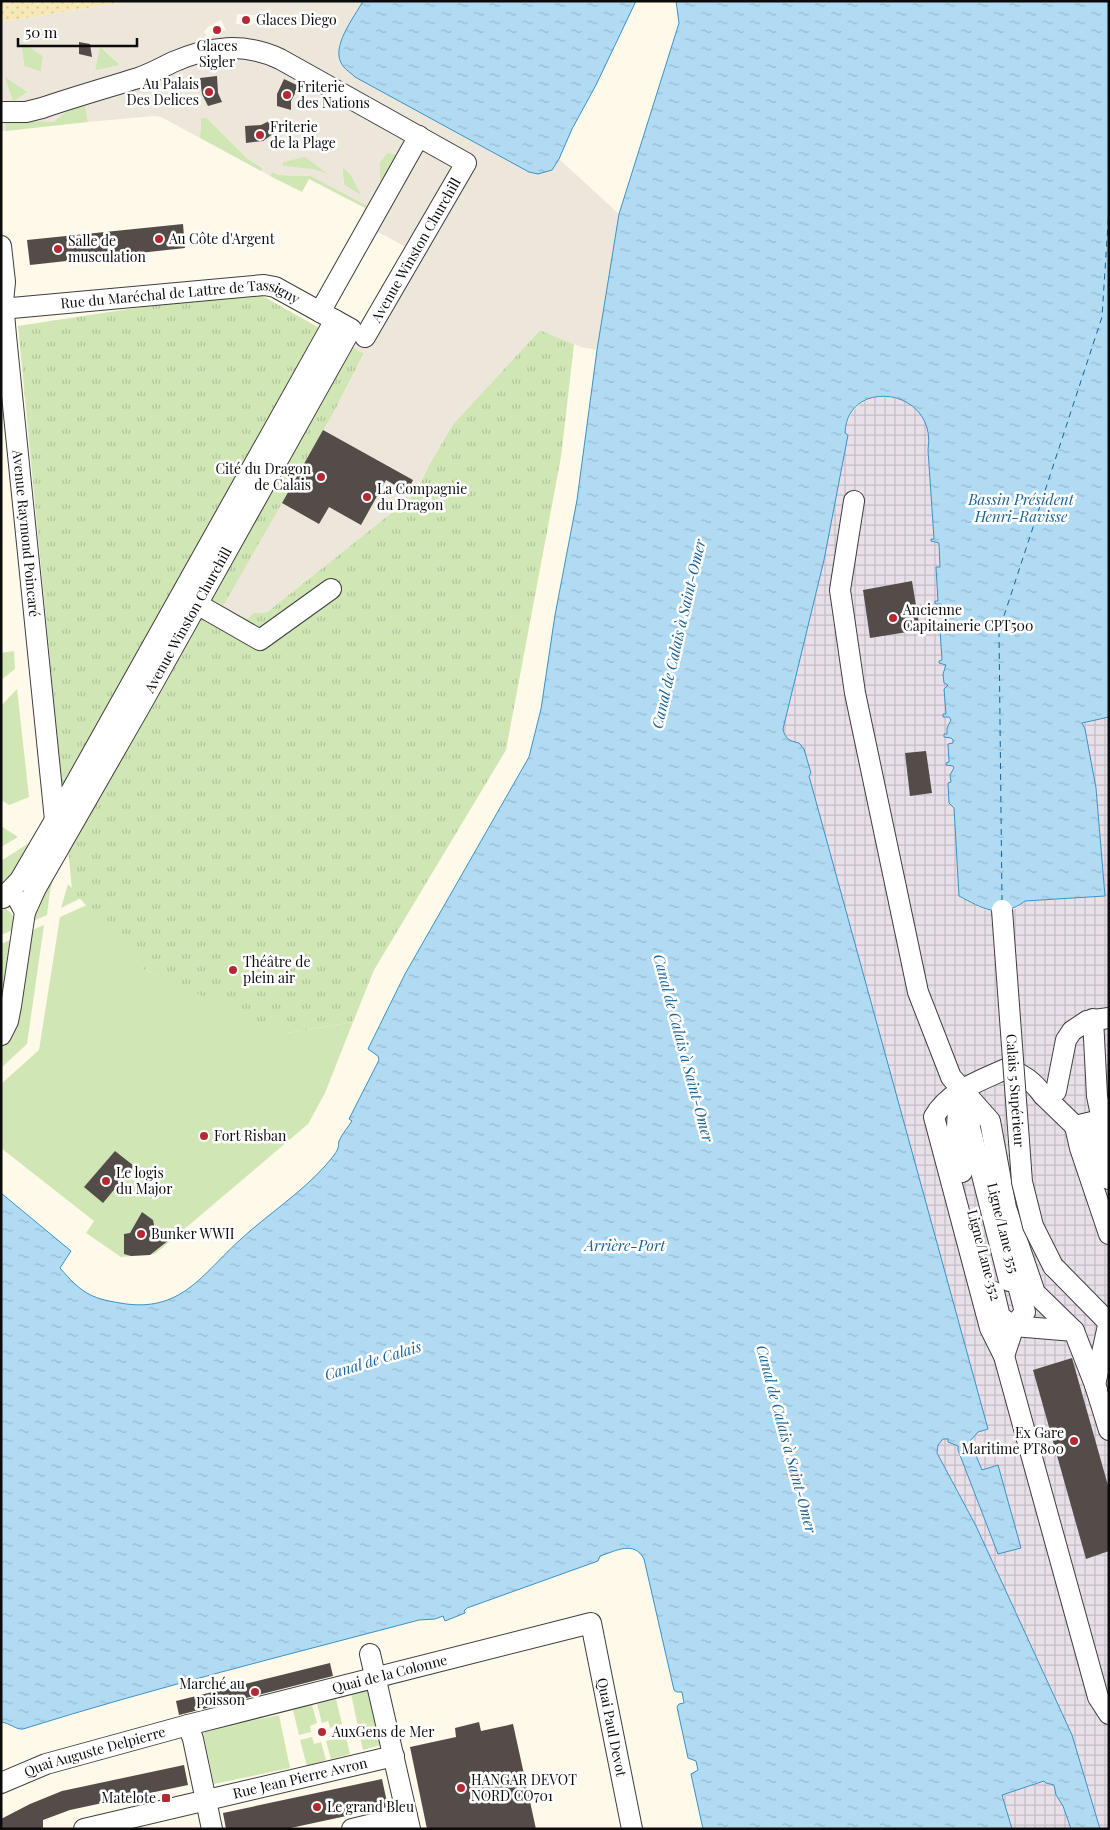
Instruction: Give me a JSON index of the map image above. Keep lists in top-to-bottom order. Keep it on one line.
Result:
{"streets":{"street":["Avenue Winston Churchill","Rue du Maréchal de Lattre de Tassigny","Avenue Raymond Poincaré","Calais 5 Supérieur","Ligne/Lane 352","Quai de la Colonne","Quai Paul Devot","Quai Auguste Delpierre","Rue Jean Pierre Avron"]},"crossings":[["Avenue Winston Churchill","Rue du Maréchal de Lattre de Tassigny"],["Avenue Winston Churchill","Avenue Raymond Poincaré"],["Rue du Maréchal de Lattre de Tassigny","Avenue Raymond Poincaré"],["Quai de la Colonne","Quai Paul Devot"],["Quai de la Colonne","Quai Auguste Delpierre"]],"water":["Bassin Président Henri-Ravisse","Canal de Calais à Saint-Omer","Arrière-Port","Canal de Calais"],"places":{"other":["Glaces Diego","Glaces Sigler","Au Palais Des Delices","Friterie des Nations","Friterie de la Plage","Au Côte d'Argent","Salle de musculation","Cité du Dragon de Calais","La Compagnie du Dragon","Ancienne Capitainerie CPT500","Théâtre de plein air","Fort Risban","Le logis du Major","Bunker WWII","Ex Gare Maritime PT800","Marché au poisson","AuxGens de Mer","HANGAR DEVOT NORD CO701","Le grand Bleu"],"transit":["Matelote"]},"scale_bar":"50 m"}
